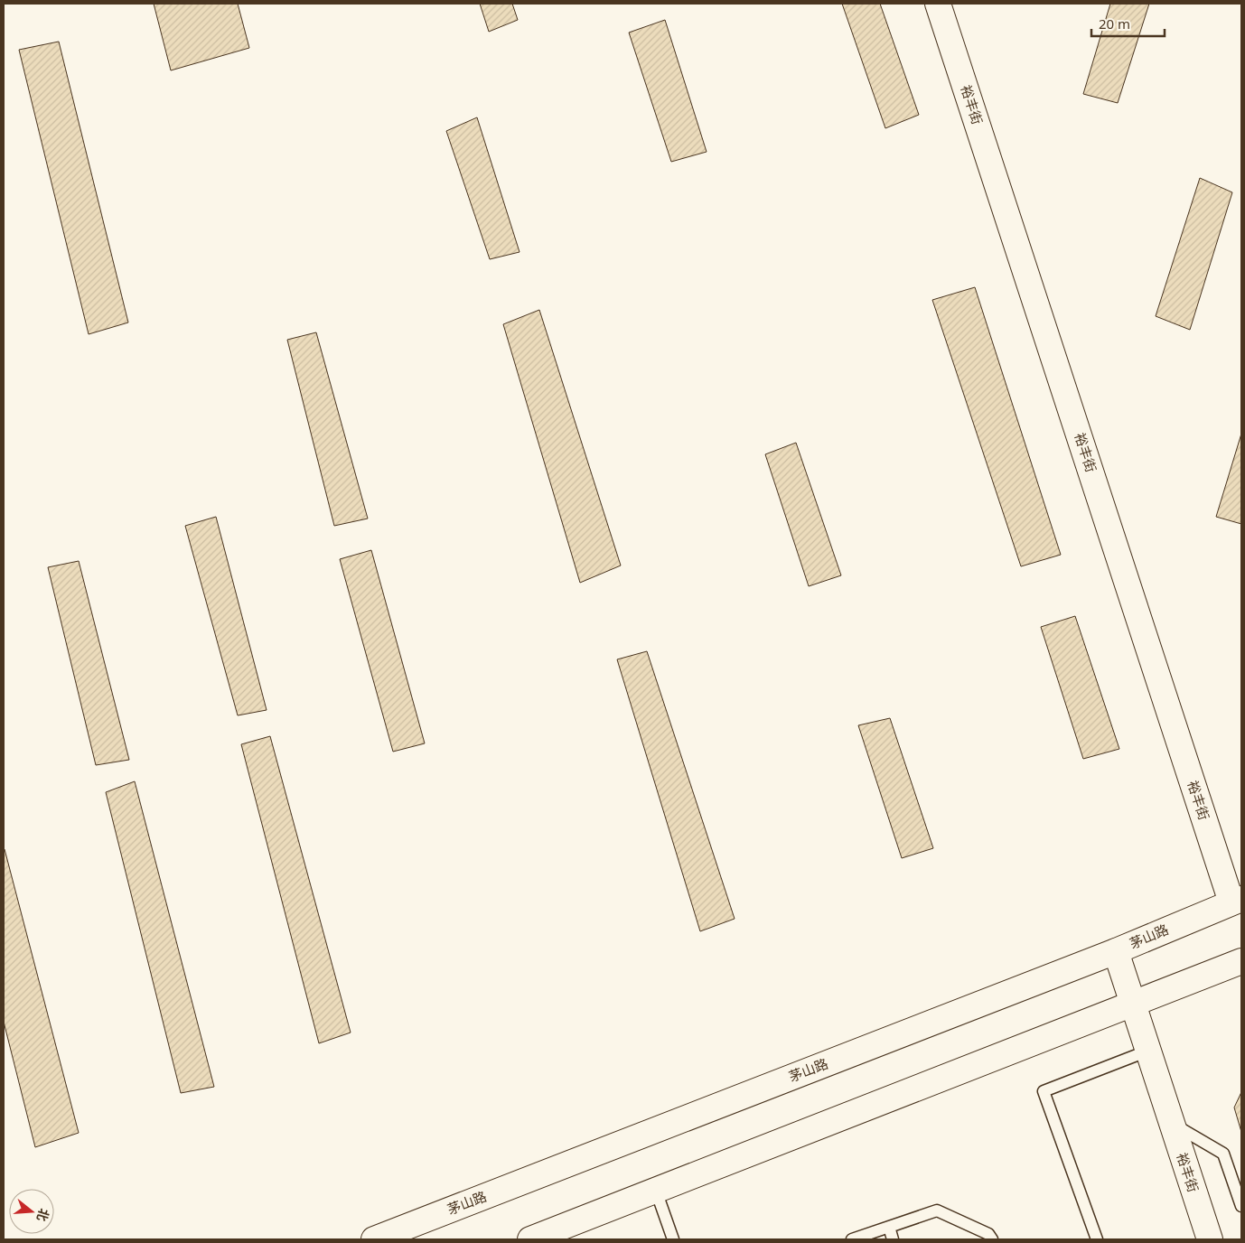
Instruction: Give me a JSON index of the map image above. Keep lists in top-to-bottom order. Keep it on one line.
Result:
{"streets":{"main road":["裕丰街","茅山路"]},"crossings":[["裕丰街","茅山路"]],"scale_bar":"20 m","north":"right"}
